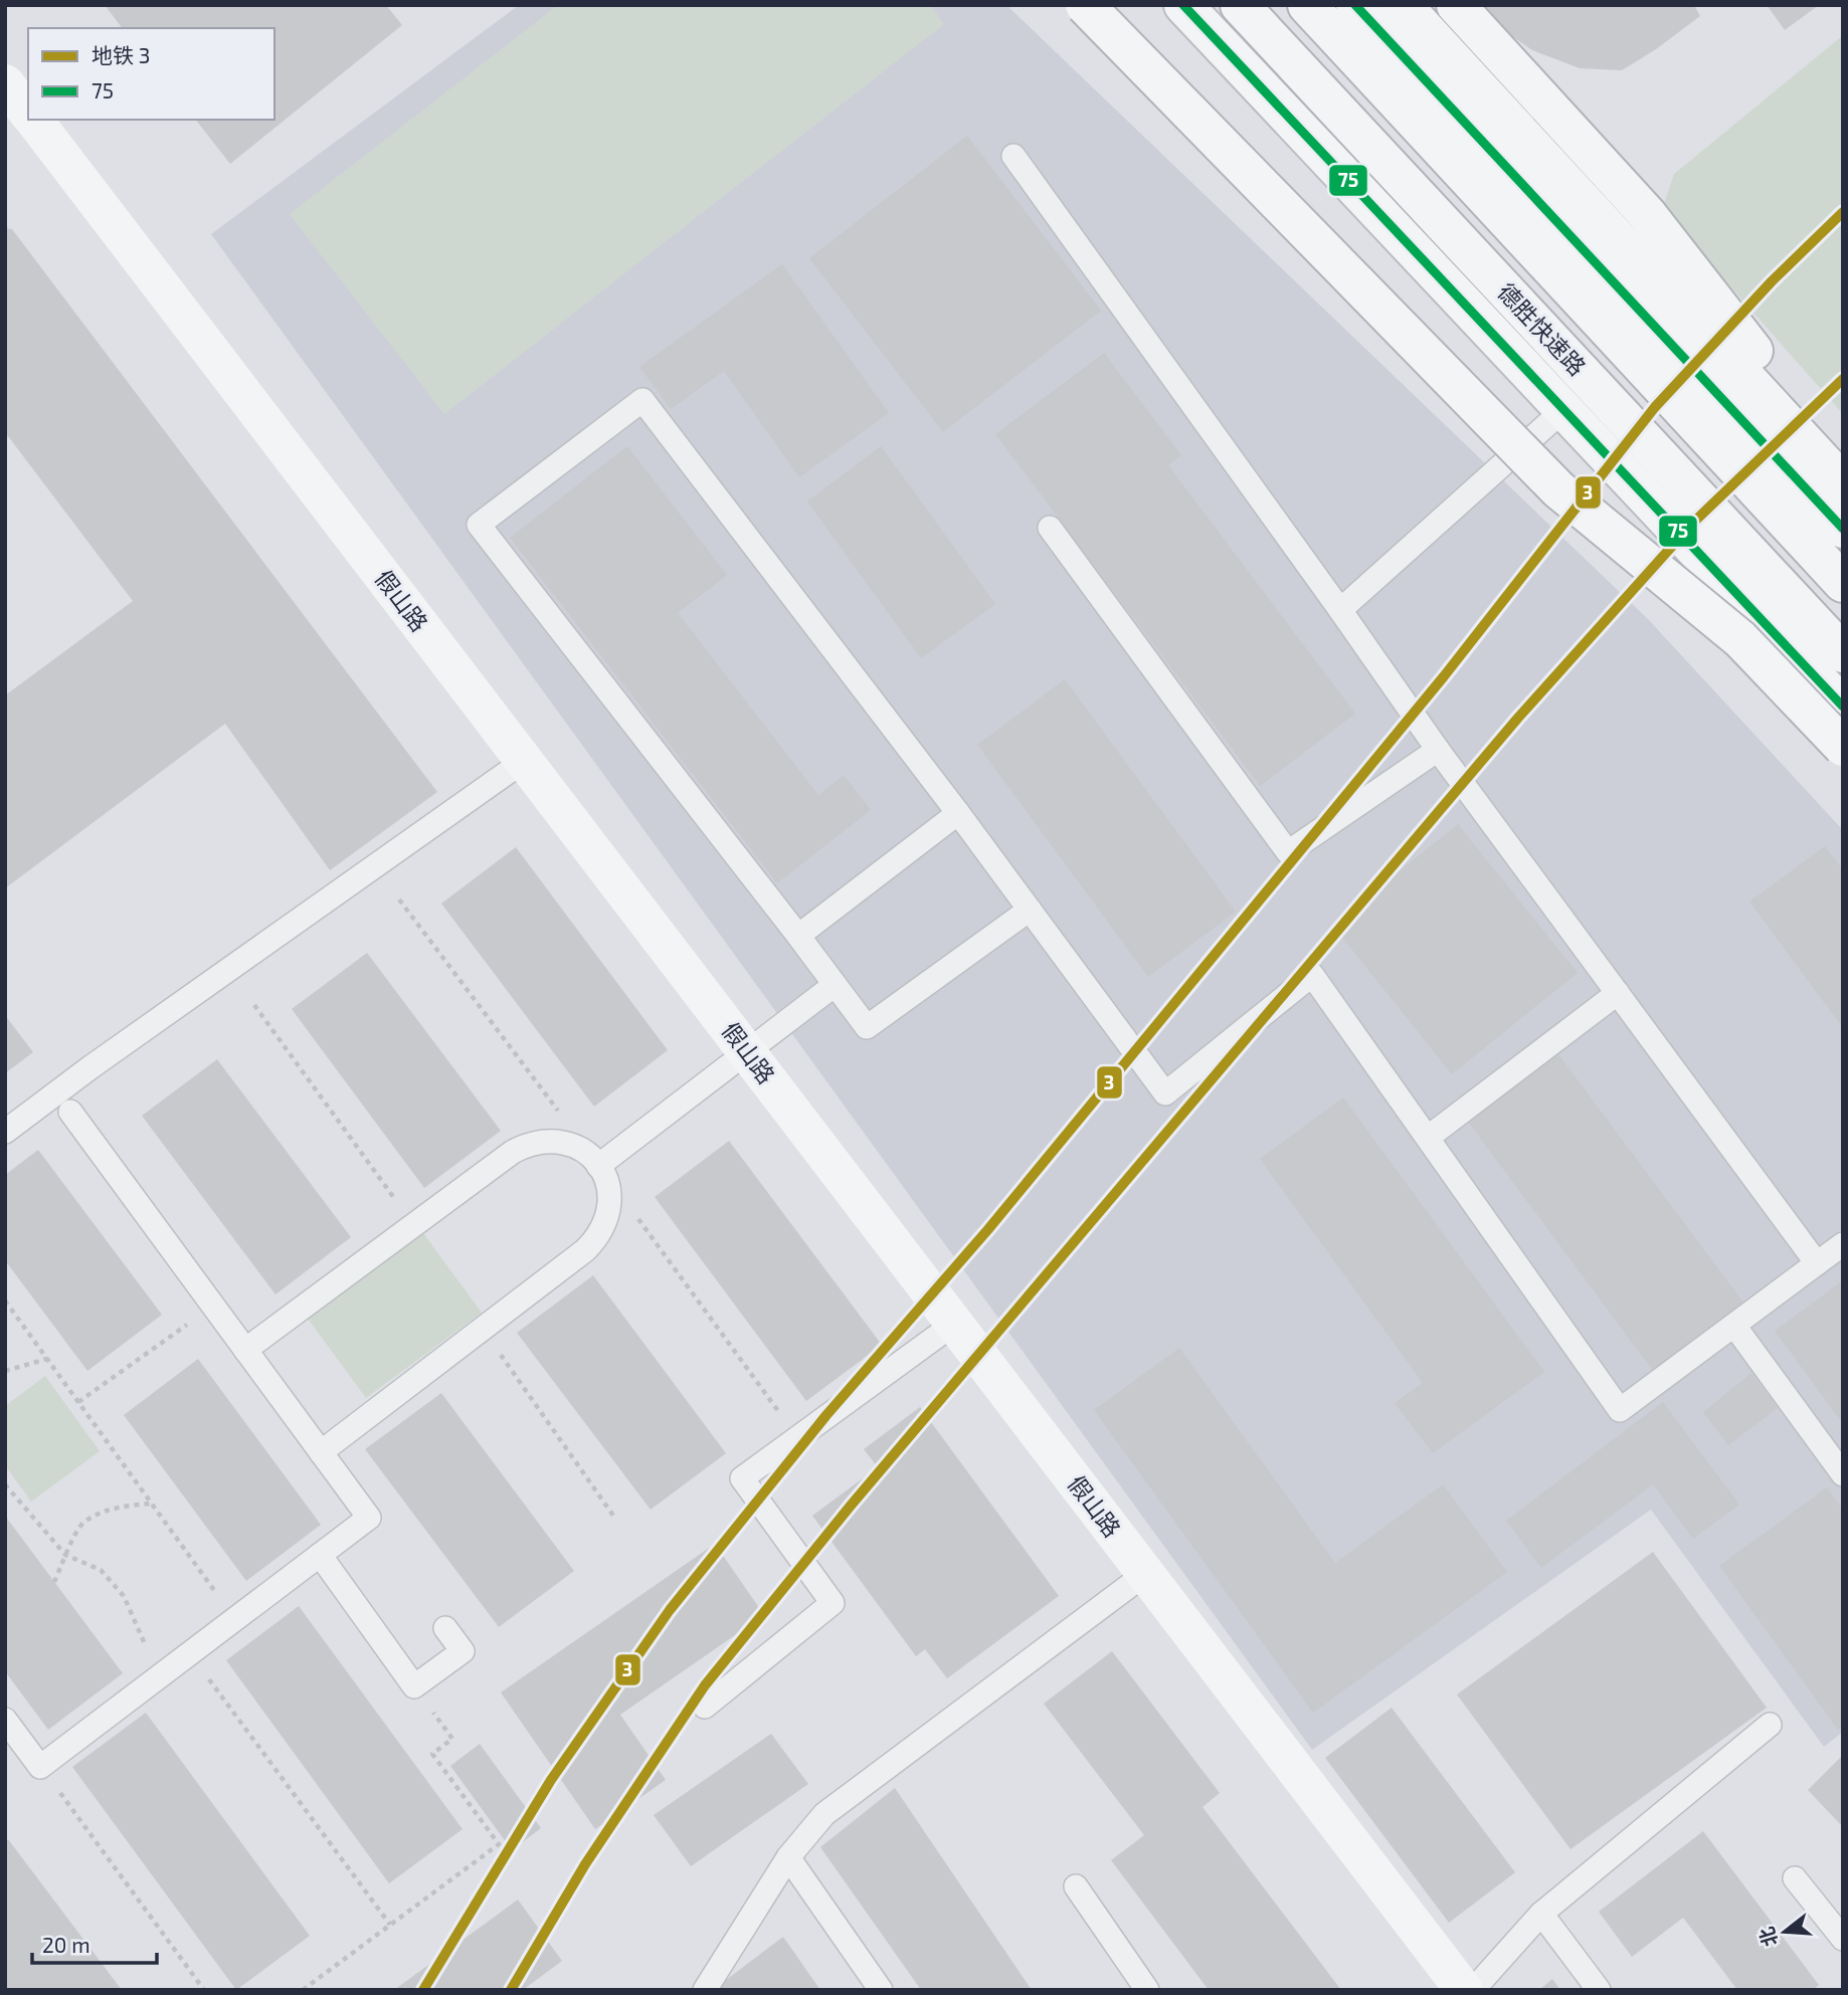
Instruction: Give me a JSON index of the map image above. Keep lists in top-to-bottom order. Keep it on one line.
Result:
{"streets":{"main road":["德胜快速路","假山路"]},"lines":["transit line 75","metro line 3"],"legend":["地铁 3","75"],"scale_bar":"20 m","north":"left"}
